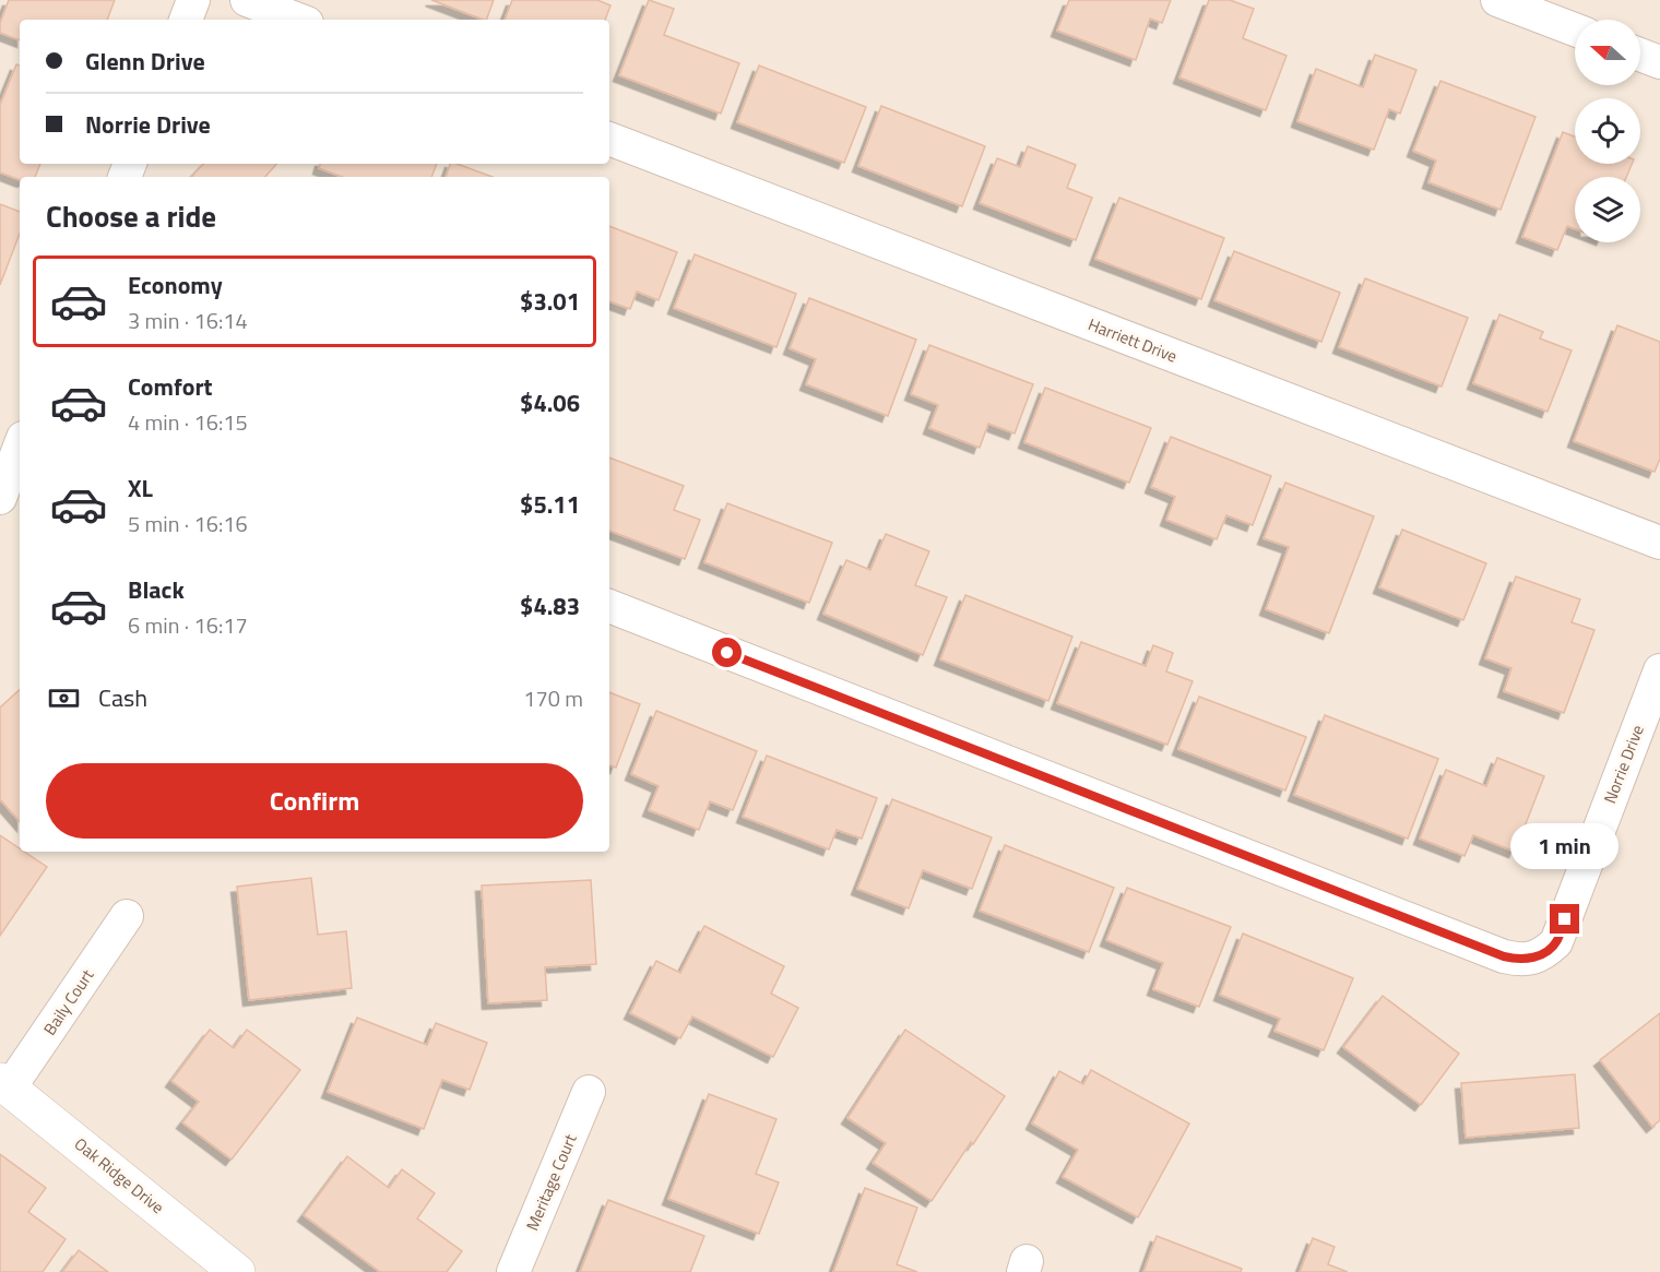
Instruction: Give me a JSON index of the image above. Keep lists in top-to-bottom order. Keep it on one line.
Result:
{"streets":{"street":["Harriett Drive","Norrie Drive","Baily Court","Oak Ridge Drive","Meritage Court"]},"crossings":[["Baily Court","Oak Ridge Drive"]],"north":"left","page":{"banner":["Glenn Drive","Norrie Drive"],"heading":"Choose a ride","list":[{"name":"Economy","note":"3 min · 16:14","value":"$3.01"},{"name":"Comfort","note":"4 min · 16:15","value":"$4.06"},{"name":"XL","note":"5 min · 16:16","value":"$5.11"},{"name":"Black","note":"6 min · 16:17","value":"$4.83"}],"pay":["Cash","170 m"],"buttons":"Confirm","bubble":"1 min"}}
